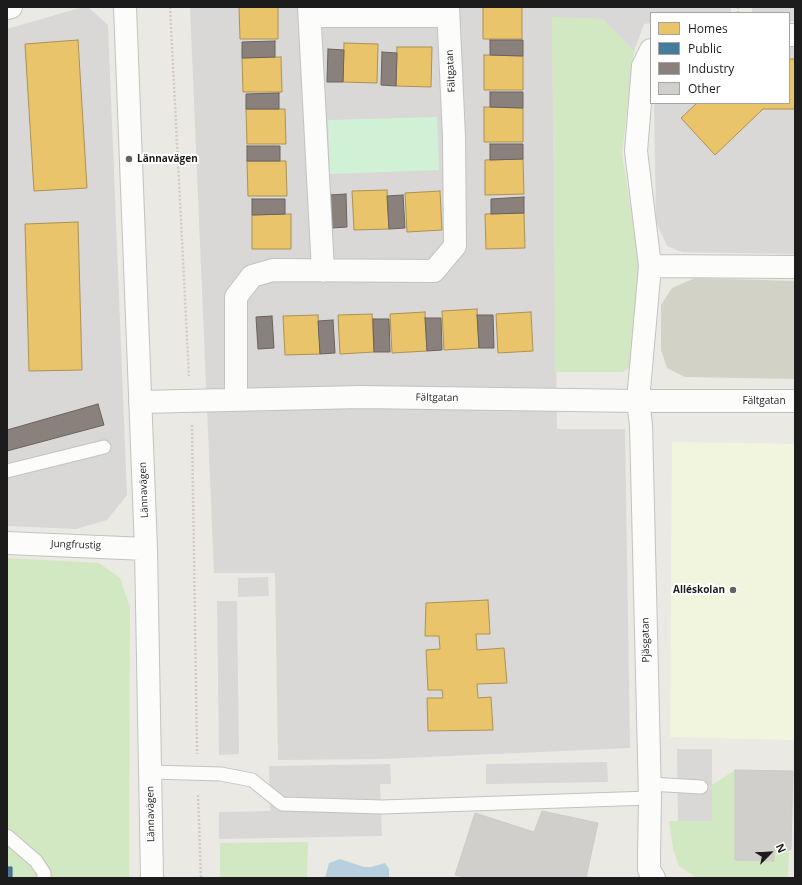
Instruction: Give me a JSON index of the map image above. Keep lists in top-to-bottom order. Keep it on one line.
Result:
{"streets":{"street":["Fältgatan","Lännavägen","Jungfrustig","Pjäsgatan"]},"crossings":[["Fältgatan","Lännavägen"],["Fältgatan","Pjäsgatan"],["Lännavägen","Jungfrustig"]],"places":["Lännavägen","Alléskolan"],"legend":["Homes","Public","Industry","Other"],"north":"top right"}
